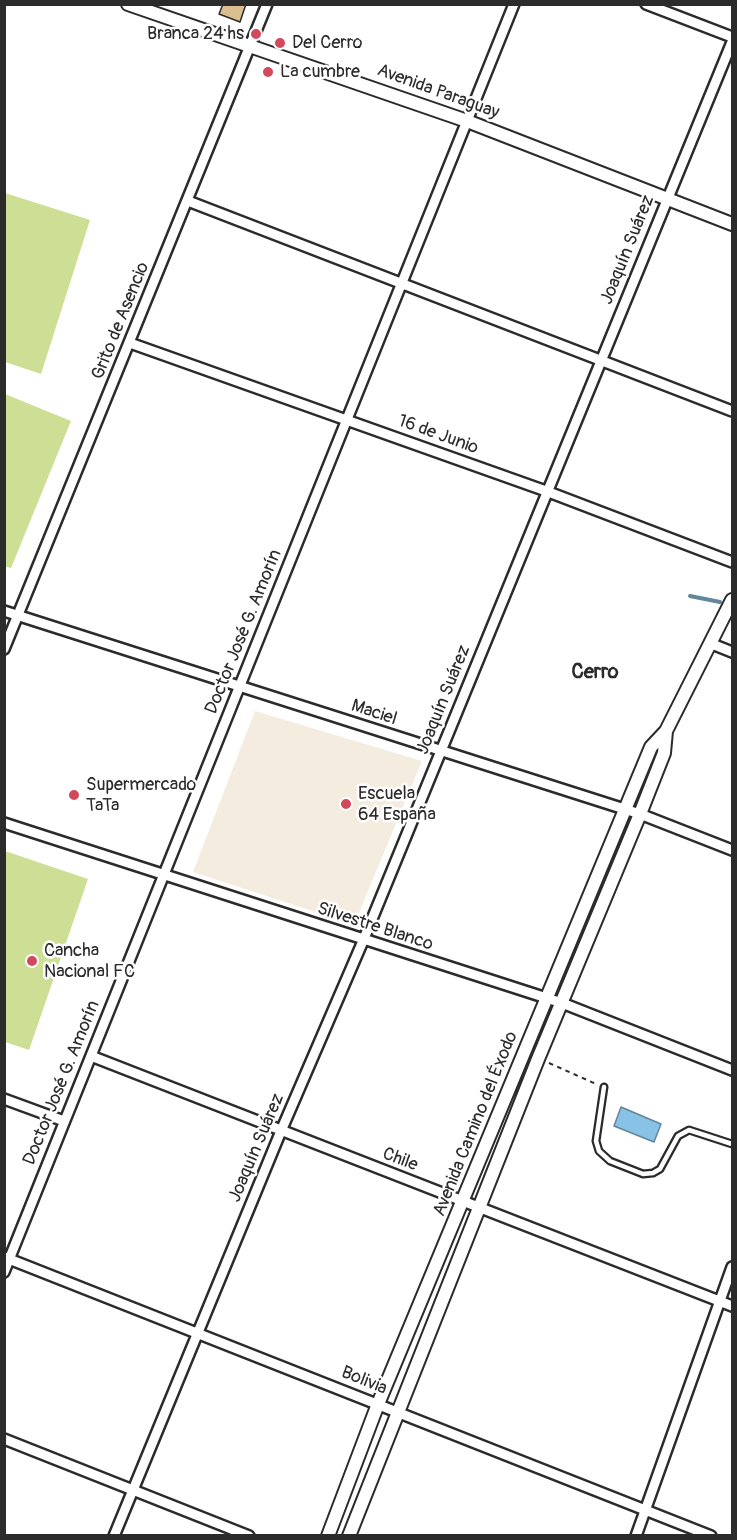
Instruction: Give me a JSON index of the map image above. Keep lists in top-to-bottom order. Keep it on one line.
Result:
{"streets":{"street":["Avenida Paraguay","Joaquín Suárez","Grito de Asencio","16 de Junio","Doctor José G. Amorín","Maciel","Silvestre Blanco","Avenida Camino del Éxodo","Chile","Bolivia"]},"crossings":[["Avenida Paraguay","Joaquín Suárez"],["Avenida Paraguay","Grito de Asencio"],["Avenida Paraguay","Doctor José G. Amorín"],["Joaquín Suárez","16 de Junio"],["Joaquín Suárez","Maciel"],["Joaquín Suárez","Silvestre Blanco"],["Joaquín Suárez","Chile"],["Joaquín Suárez","Bolivia"],["Grito de Asencio","16 de Junio"],["Grito de Asencio","Maciel"],["16 de Junio","Doctor José G. Amorín"],["Doctor José G. Amorín","Maciel"],["Doctor José G. Amorín","Silvestre Blanco"],["Doctor José G. Amorín","Chile"],["Doctor José G. Amorín","Bolivia"],["Maciel","Avenida Camino del Éxodo"],["Silvestre Blanco","Avenida Camino del Éxodo"],["Avenida Camino del Éxodo","Chile"],["Avenida Camino del Éxodo","Bolivia"]],"districts":["Cerro"],"places":["Branca 24 hs","Del Cerro","La cumbre","Supermercado TaTa","Escuela 64 España","Cancha Nacional FC"]}
